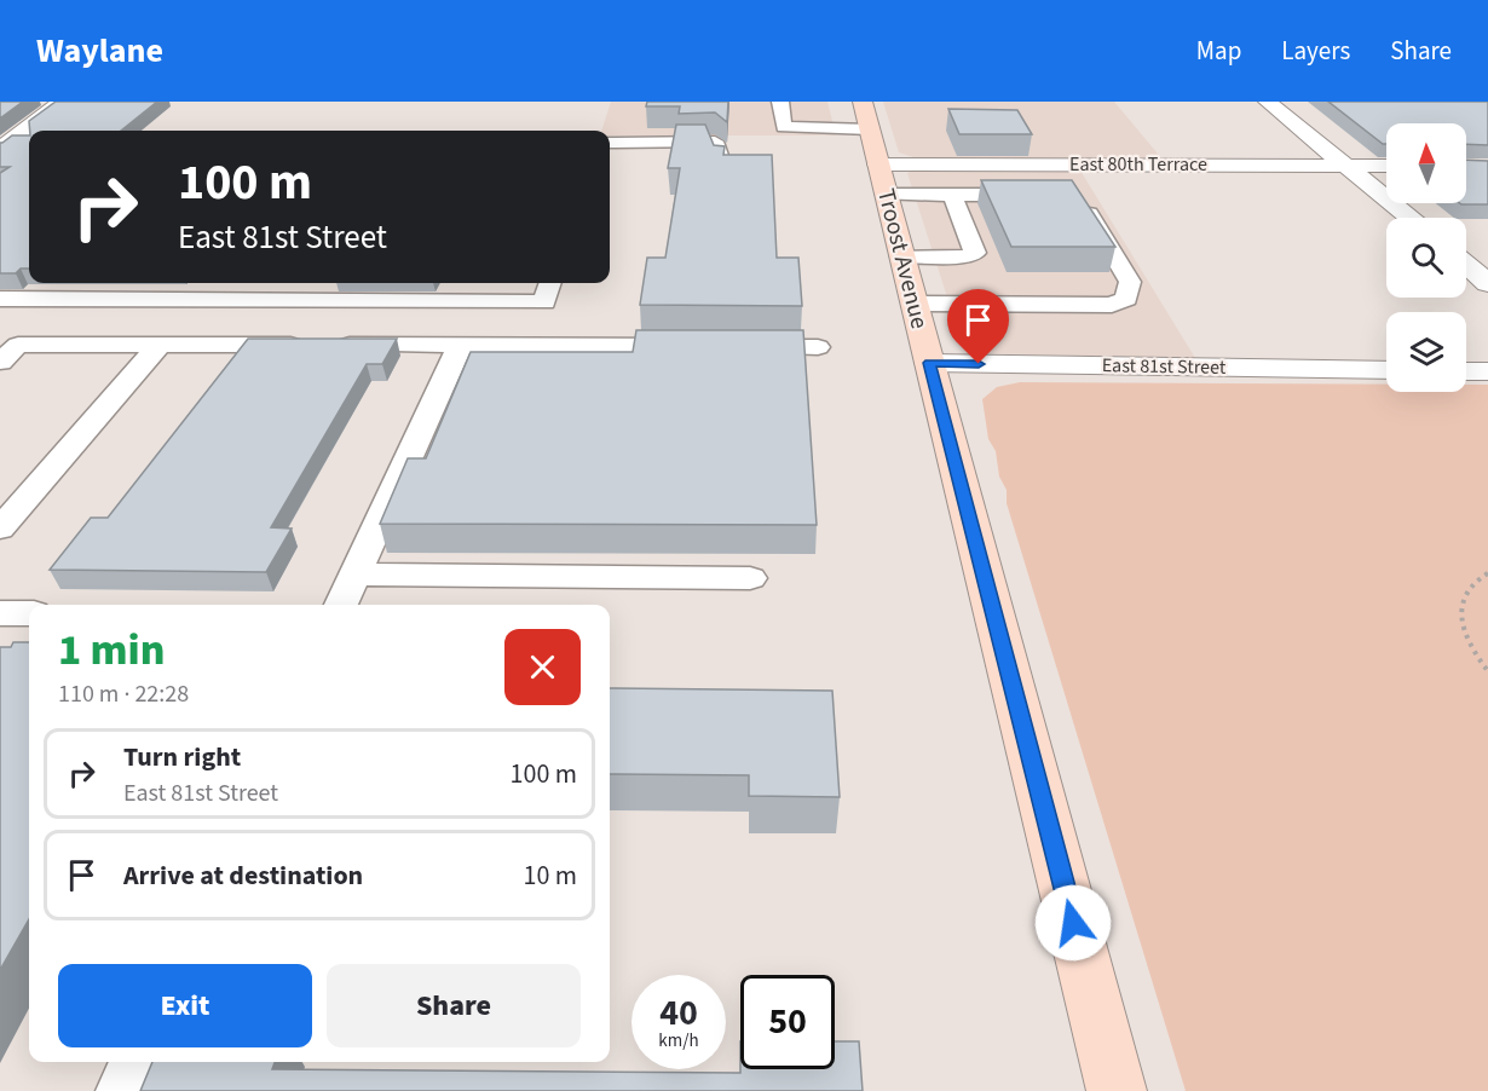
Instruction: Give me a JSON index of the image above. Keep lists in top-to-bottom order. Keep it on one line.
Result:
{"streets":{"main road":["Troost Avenue"],"street":["East 80th Terrace","East 81st Street"]},"crossings":[["East 80th Terrace","Troost Avenue"],["Troost Avenue","East 81st Street"]],"north":"top","page":{"header":"Waylane","nav":["Map","Layers","Share"],"turn":["100 m","East 81st Street"],"heading":["1 min","110 m · 22:28"],"list":[{"name":"Turn right","note":"East 81st Street","value":"100 m"},{"name":"Arrive at destination","value":"10 m"}],"buttons":["Exit","Share"],"speed":"40 km/h","limit":"50"}}
